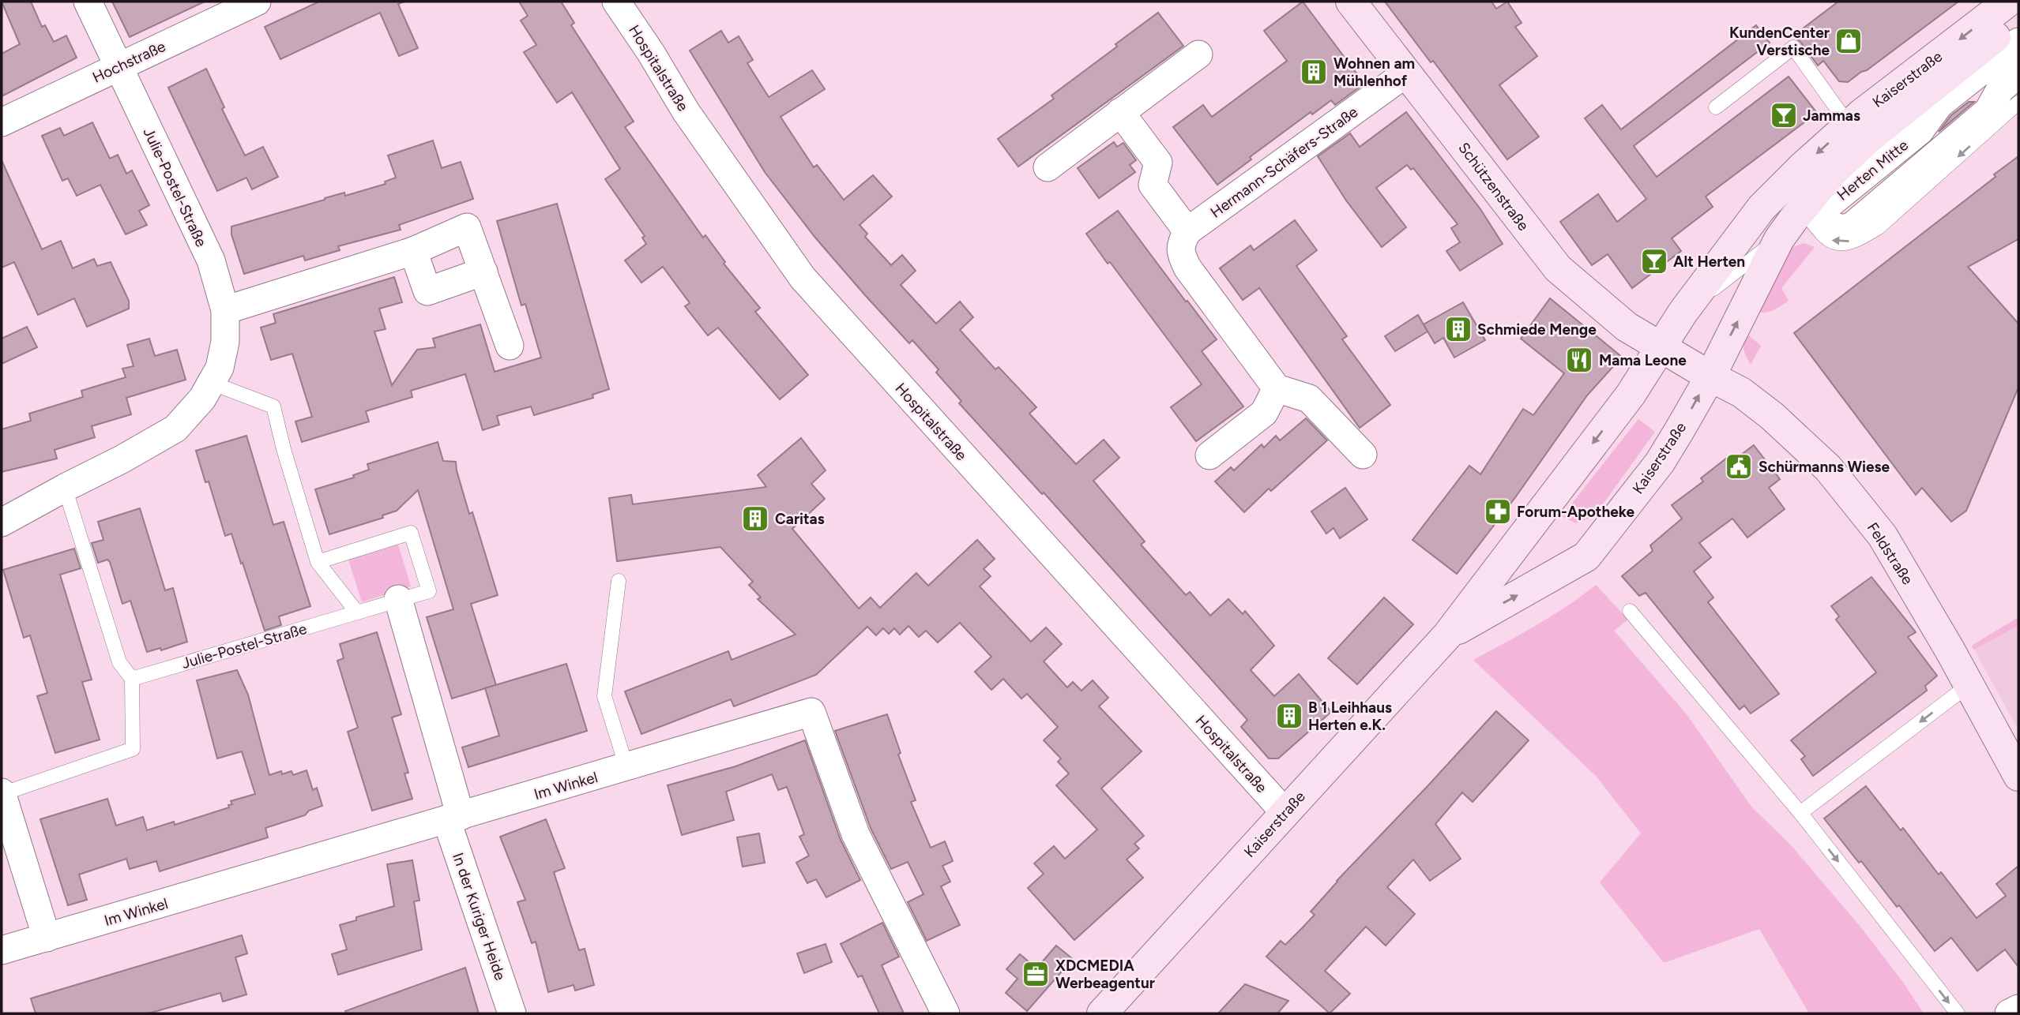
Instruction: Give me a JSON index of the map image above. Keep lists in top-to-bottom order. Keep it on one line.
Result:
{"streets":{"main road":["Kaiserstraße","Schützenstraße","Feldstraße"],"street":["Hochstraße","Hospitalstraße","Hermann-Schäfers-Straße","Herten Mitte","Julie-Postel-Straße","Im Winkel","In der Kuriger Heide"]},"crossings":[["Hochstraße","Julie-Postel-Straße"],["Hospitalstraße","Kaiserstraße"],["Kaiserstraße","Schützenstraße"],["Kaiserstraße","Feldstraße"],["Hermann-Schäfers-Straße","Schützenstraße"],["Schützenstraße","Feldstraße"],["Im Winkel","In der Kuriger Heide"]],"places":{"shop":["KundenCenter Verstische"],"building":["Wohnen am Mühlenhof","Schmiede Menge","Caritas","B 1 Leihhaus Herten e.K."],"bar":["Jammas","Alt Herten"],"restaurant":["Mama Leone"],"public building":["Schürmanns Wiese"],"pharmacy":["Forum-Apotheke"],"office":["XDCMEDIA Werbeagentur"]}}
